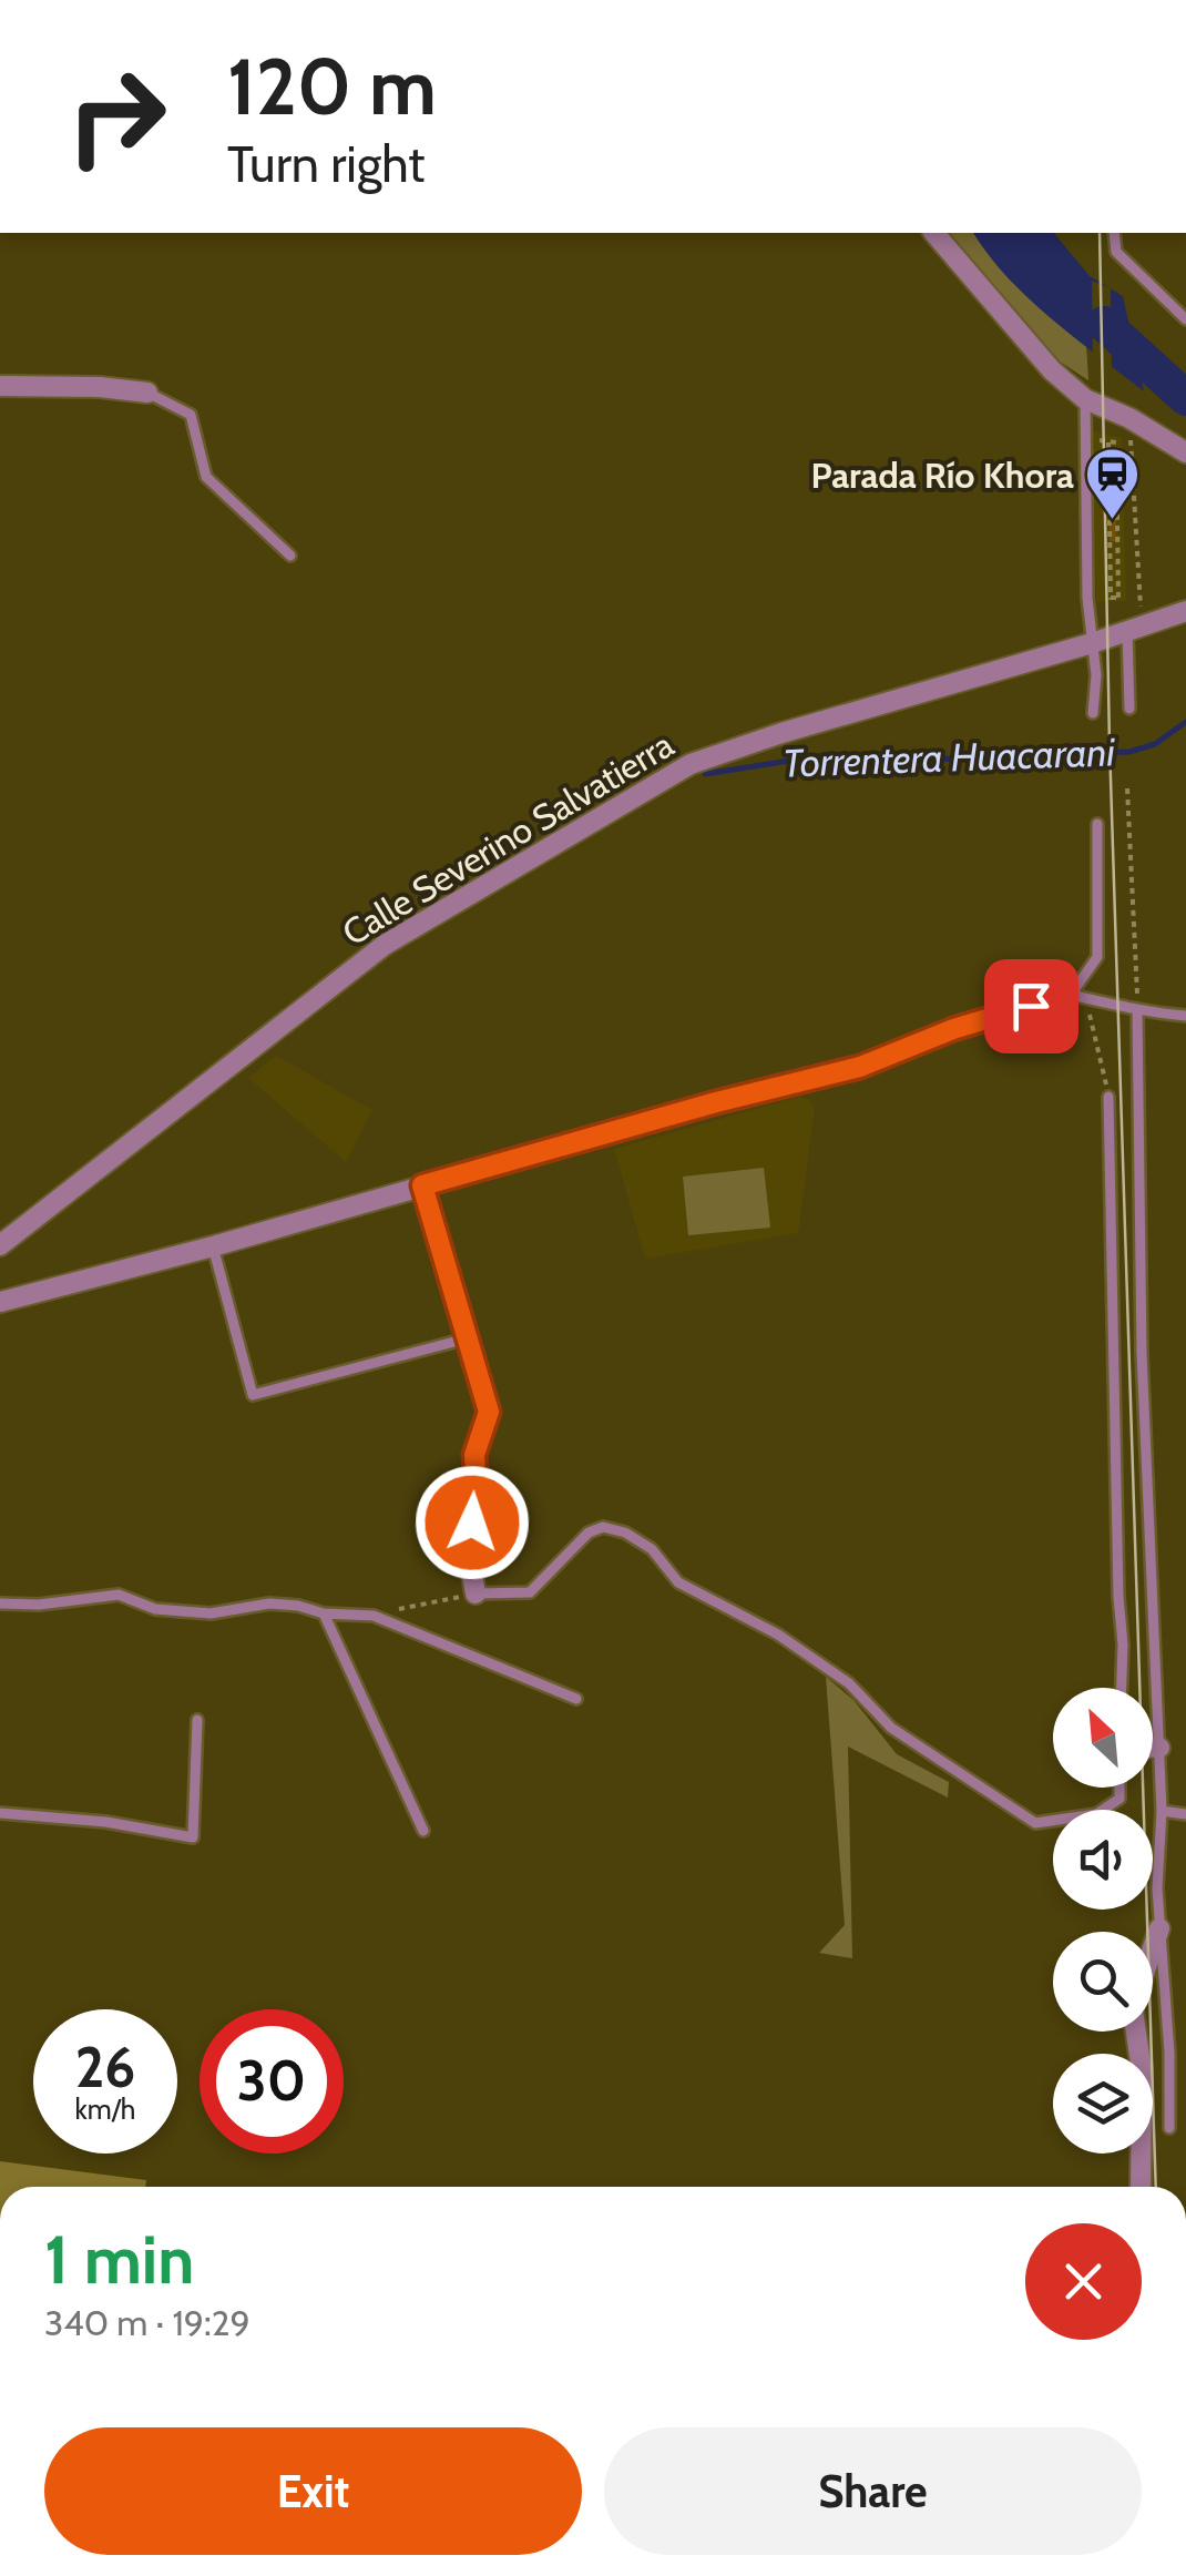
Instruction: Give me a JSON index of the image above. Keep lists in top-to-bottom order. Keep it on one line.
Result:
{"streets":{"street":["Calle Severino Salvatierra"]},"water":["Torrentera Huacarani"],"places":{"station":["Parada Río Khora"]},"north":"top left","page":{"turn":["120 m","Turn right"],"speed":"26 km/h","limit":"30","heading":["1 min","340 m · 19:29"],"buttons":["Exit","Share"]}}
